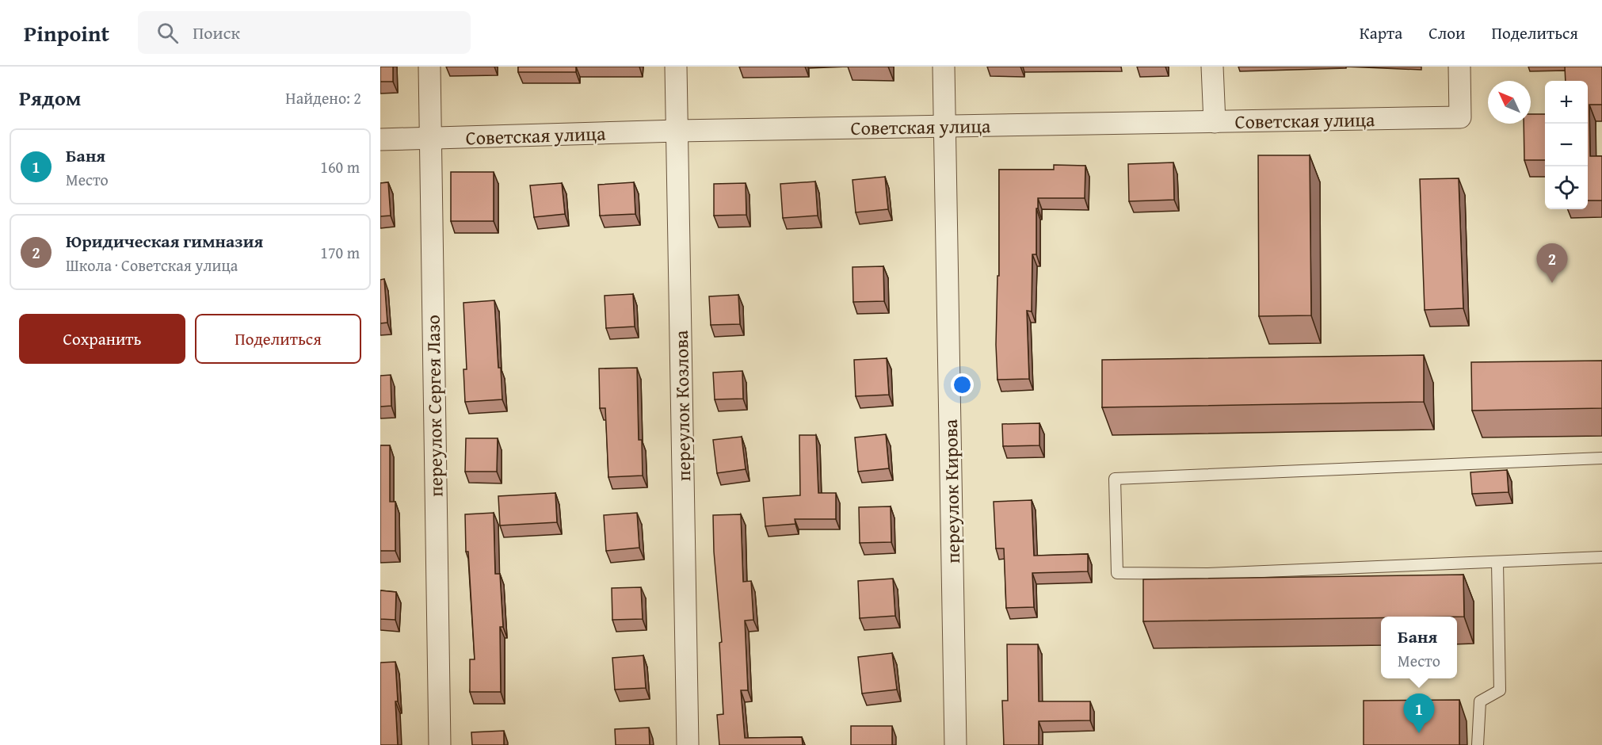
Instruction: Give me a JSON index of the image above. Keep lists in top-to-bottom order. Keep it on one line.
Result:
{"streets":{"street":["Советская улица","переулок Сергея Лазо","переулок Козлова","переулок Кирова"]},"crossings":[["Советская улица","переулок Сергея Лазо"],["Советская улица","переулок Козлова"],["Советская улица","переулок Кирова"]],"north":"top left","page":{"header":"Pinpoint","search":"Поиск","nav":["Карта","Слои","Поделиться"],"heading":["Рядом","Найдено: 2"],"map_buttons":["+","−"],"list":[{"mark":"1","name":"Баня","note":"Место","value":"160 m"},{"mark":"2","name":"Юридическая гимназия","note":"Школа · Советская улица","value":"170 m"}],"pins":["2","1"],"buttons":["Сохранить","Поделиться"],"popup":["Баня","Место"]}}
